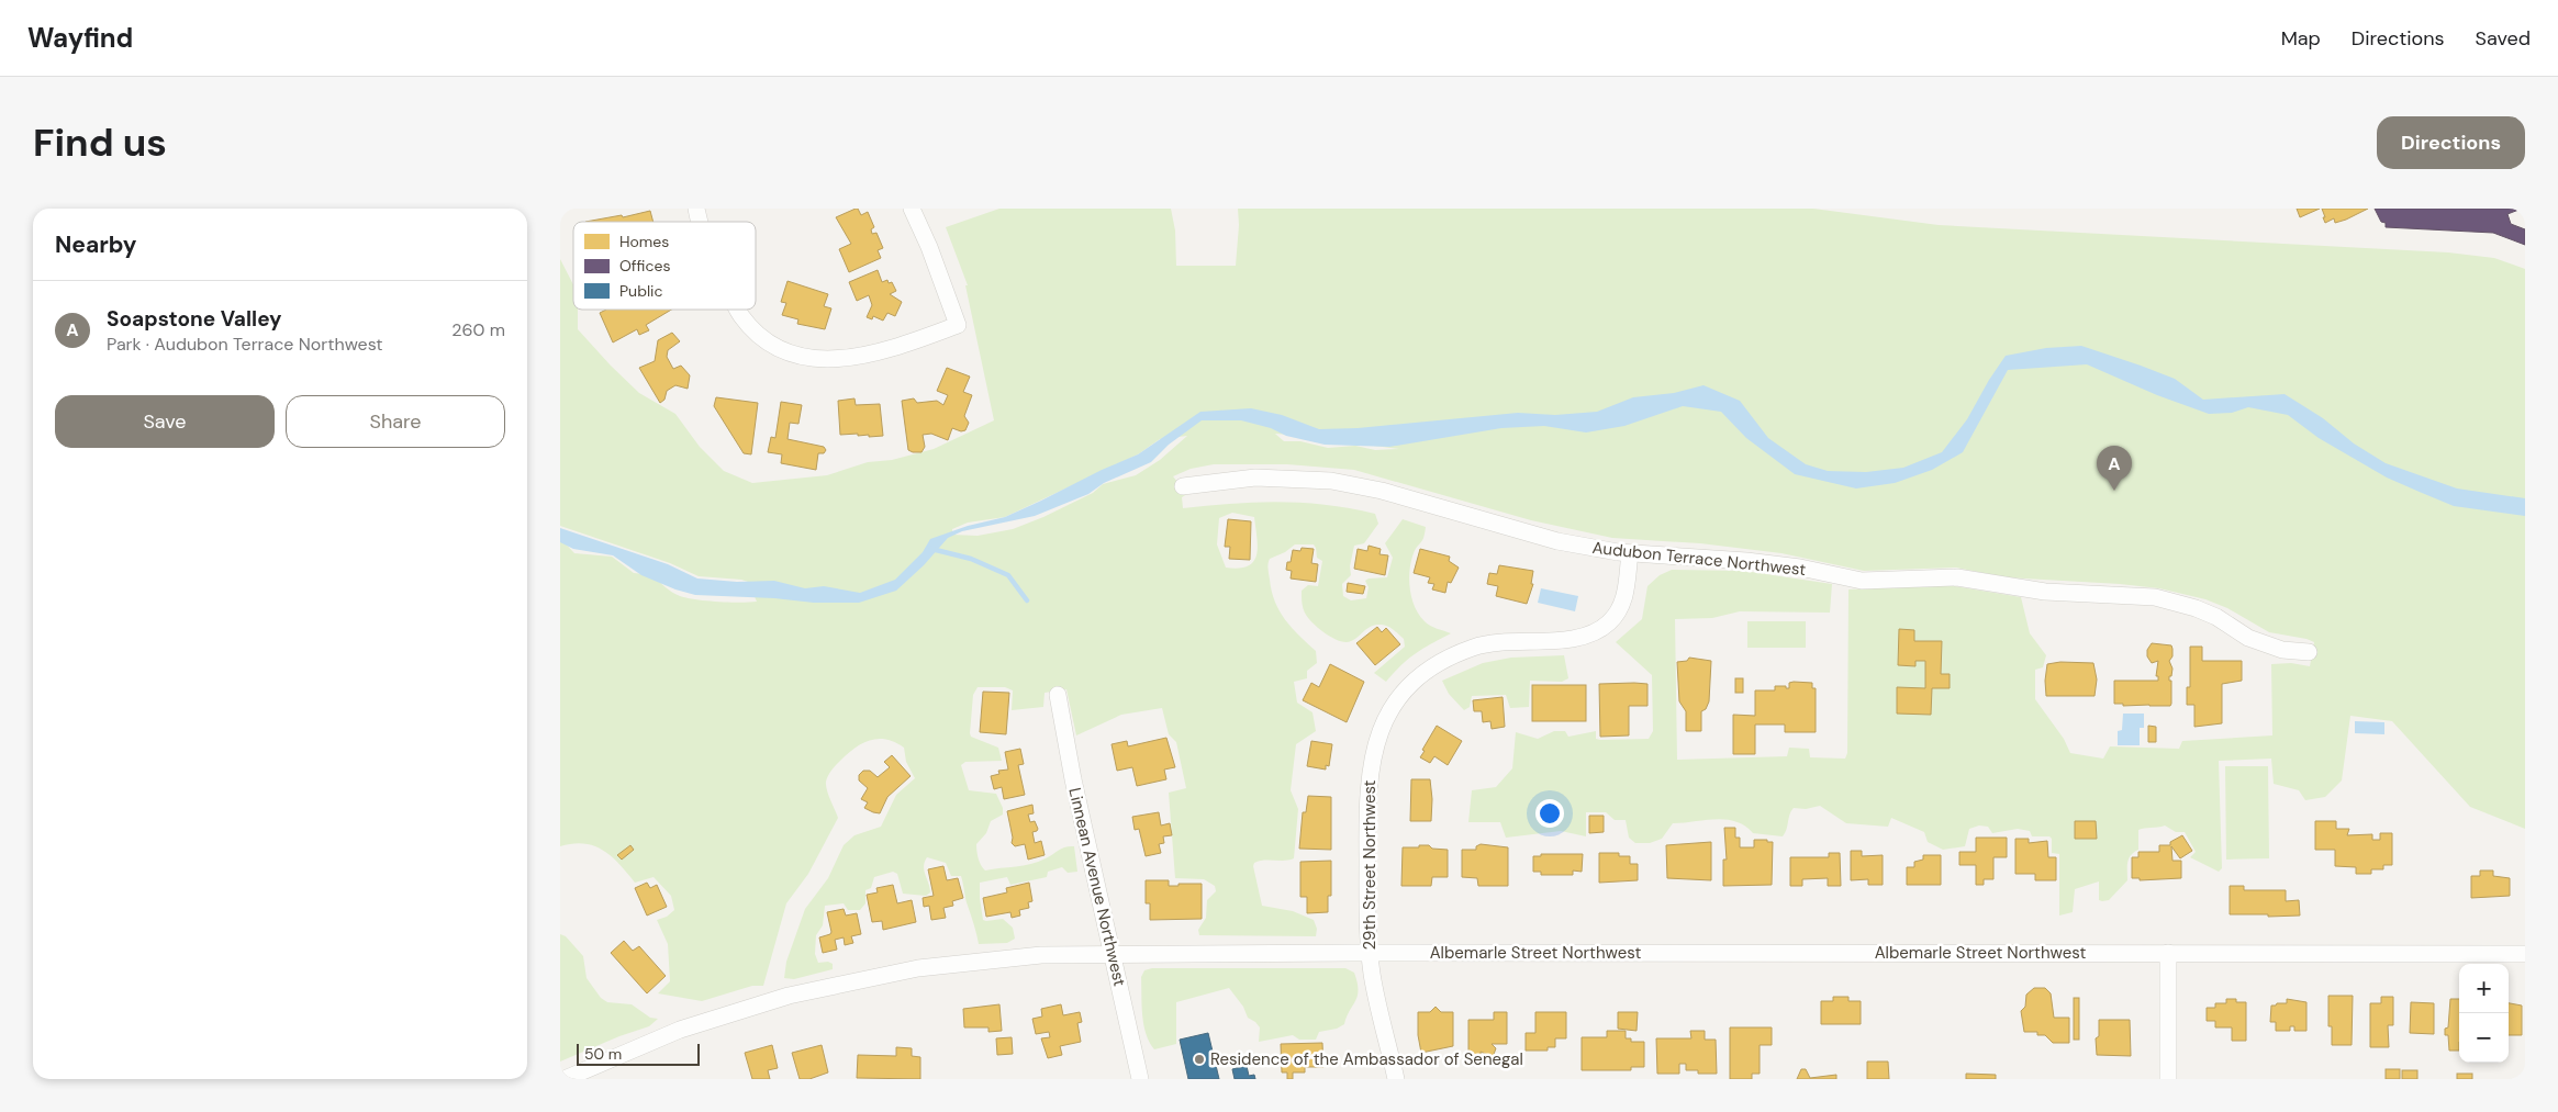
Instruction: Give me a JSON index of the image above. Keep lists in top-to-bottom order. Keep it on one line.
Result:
{"streets":{"street":["Audubon Terrace Northwest","29th Street Northwest","Linnean Avenue Northwest","Albemarle Street Northwest"]},"crossings":[["Audubon Terrace Northwest","29th Street Northwest"],["29th Street Northwest","Albemarle Street Northwest"],["Linnean Avenue Northwest","Albemarle Street Northwest"]],"places":["Residence of the Ambassador of Senegal"],"legend":["Homes","Offices","Public"],"scale_bar":"50 m","page":{"header":"Wayfind","nav":["Map","Directions","Saved"],"buttons":["Directions",["Save","Share"]],"title":"Find us","heading":"Nearby","list":[{"mark":"A","name":"Soapstone Valley","note":"Park · Audubon Terrace Northwest","value":"260 m"}],"pins":"A","map_buttons":["+","−"],"scale":"50 m"}}
